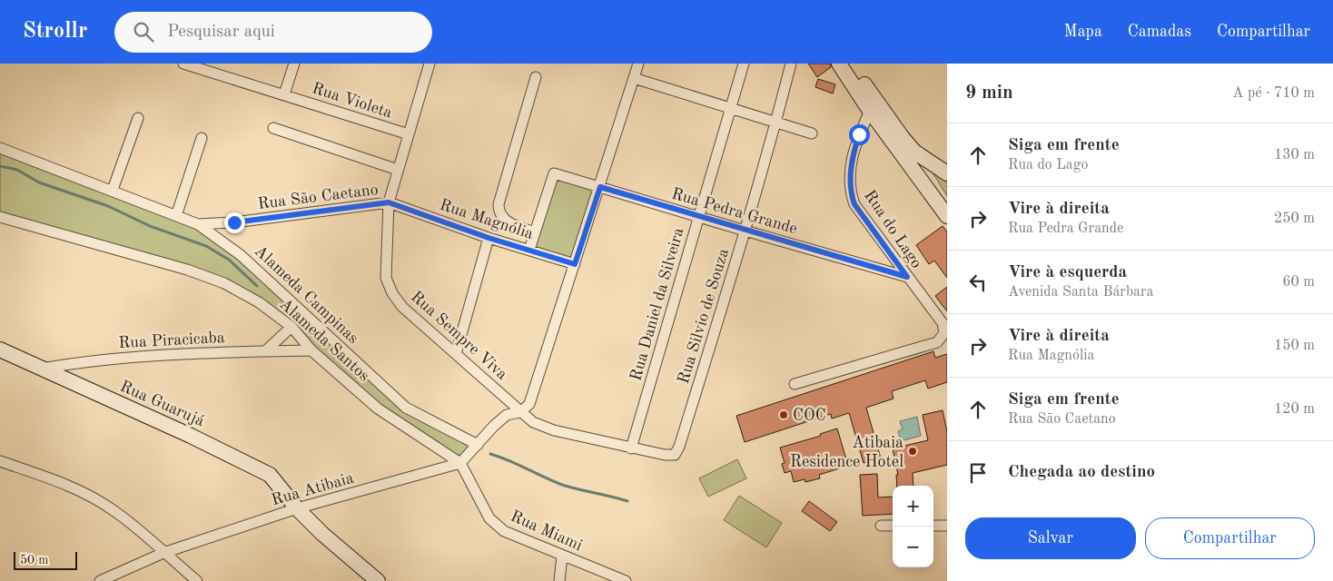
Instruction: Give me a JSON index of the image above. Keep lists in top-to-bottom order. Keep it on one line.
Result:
{"streets":{"street":["Rua Violeta","Rua São Caetano","Rua Pedra Grande","Rua Magnólia","Rua do Lago","Alameda Campinas","Rua Daniel da Silveira","Rua Silvio de Souza","Rua Sempre Viva","Rua Piracicaba","Alameda Santos","Rua Guarujá","Rua Atibaia","Rua Miami"]},"crossings":[["Rua Violeta","Rua Sempre Viva"],["Rua São Caetano","Rua Magnólia"],["Rua São Caetano","Alameda Campinas"],["Rua São Caetano","Rua Sempre Viva"],["Rua Pedra Grande","Rua do Lago"],["Rua Pedra Grande","Rua Daniel da Silveira"],["Rua Pedra Grande","Rua Silvio de Souza"],["Rua Magnólia","Rua Sempre Viva"],["Rua Daniel da Silveira","Rua Silvio de Souza"],["Rua Daniel da Silveira","Rua Sempre Viva"],["Rua Silvio de Souza","Rua Sempre Viva"],["Rua Piracicaba","Alameda Santos"],["Rua Piracicaba","Rua Guarujá"],["Alameda Santos","Rua Atibaia"],["Alameda Santos","Rua Miami"],["Rua Guarujá","Rua Atibaia"],["Rua Atibaia","Rua Miami"]],"places":["COC","Atibaia Residence Hotel"],"scale_bar":"50 m","page":{"header":"Strollr","search":"Pesquisar aqui","nav":["Mapa","Camadas","Compartilhar"],"heading":["9 min","A pé · 710 m"],"list":[["Siga em frente","Rua do Lago","130 m"],["Vire à direita","Rua Pedra Grande","250 m"],["Vire à esquerda","Avenida Santa Bárbara","60 m"],["Vire à direita","Rua Magnólia","150 m"],["Siga em frente","Rua São Caetano","120 m"],"Chegada ao destino"],"map_buttons":["+","−"],"buttons":["Salvar","Compartilhar"],"scale":"50 m"}}
